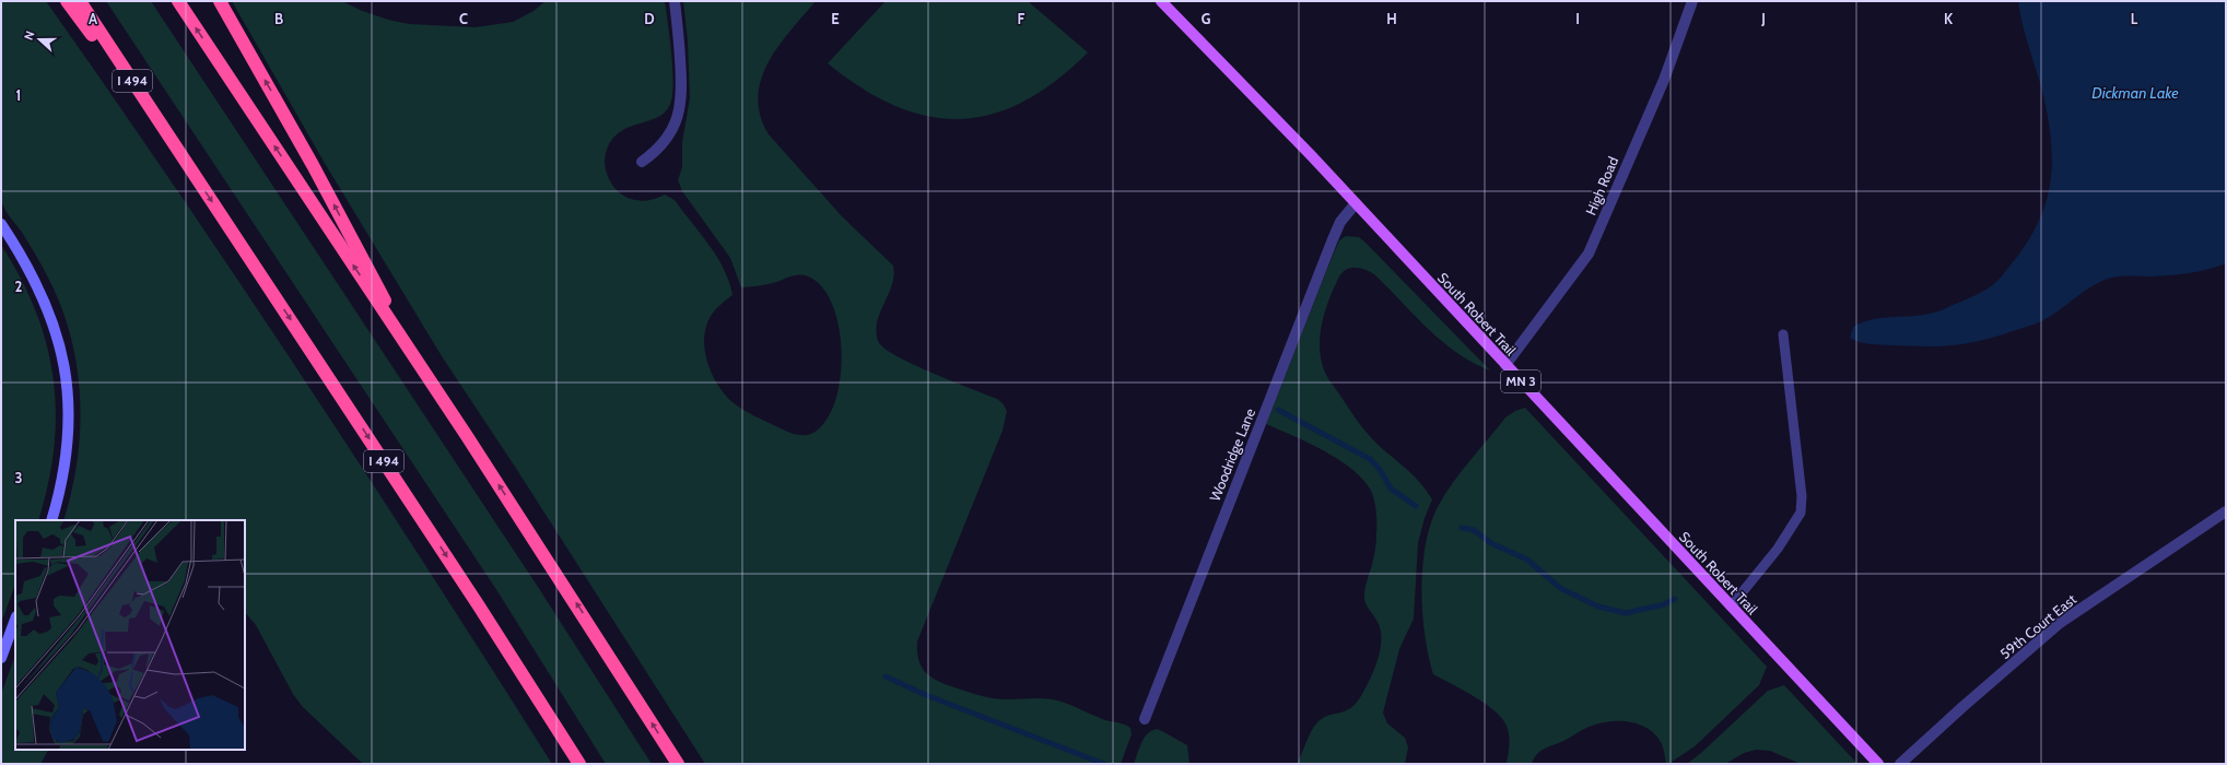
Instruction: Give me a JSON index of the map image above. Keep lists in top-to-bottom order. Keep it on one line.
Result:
{"streets":{"highway":["I 494"],"main road":["South Robert Trail","MN 3"],"street":["High Road","Woodridge Lane","59th Court East"]},"crossings":[["High Road","South Robert Trail"],["South Robert Trail","Woodridge Lane"]],"water":["Dickman Lake"],"north":"left","grid":{"columns":["A","B","C","D","E","F","G","H","I","J","K","L"],"rows":["1","2","3"]}}
